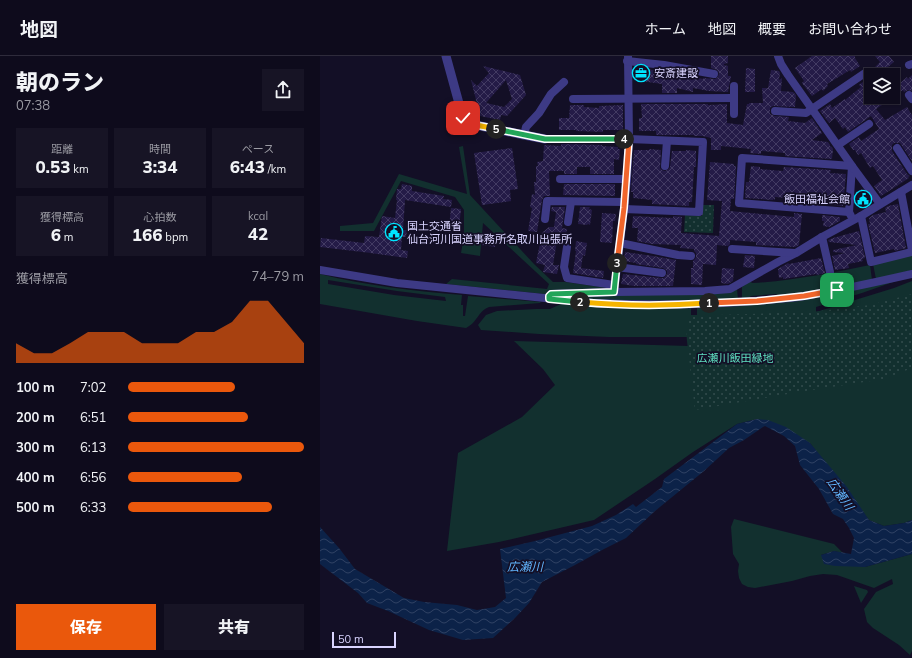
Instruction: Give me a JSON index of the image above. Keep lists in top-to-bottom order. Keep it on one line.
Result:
{"water":["広瀬川"],"parks":["広瀬川飯田緑地"],"places":{"office":["安斎建設"],"public building":["飯田福祉会館","国土交通省 仙台河川国道事務所名取川出張所"]},"scale_bar":"50 m","page":{"header":"地図","nav":["ホーム","地図","概要","お問い合わせ"],"heading":["朝のラン","07:38"],"pins":["5","4","3","2","1"],"stats":[["距離","0.53 km"],["時間","3:34"],["ペース","6:43 /km"],["獲得標高","6 m"],["心拍数","166 bpm"],["kcal","42"]],"chart":["獲得標高","74–79 m"],"list":[{"name":"100 m","note":"7:02"},{"name":"200 m","note":"6:51"},{"name":"300 m","note":"6:13"},{"name":"400 m","note":"6:56"},{"name":"500 m","note":"6:33"}],"buttons":["保存","共有"],"scale":"50 m"}}
